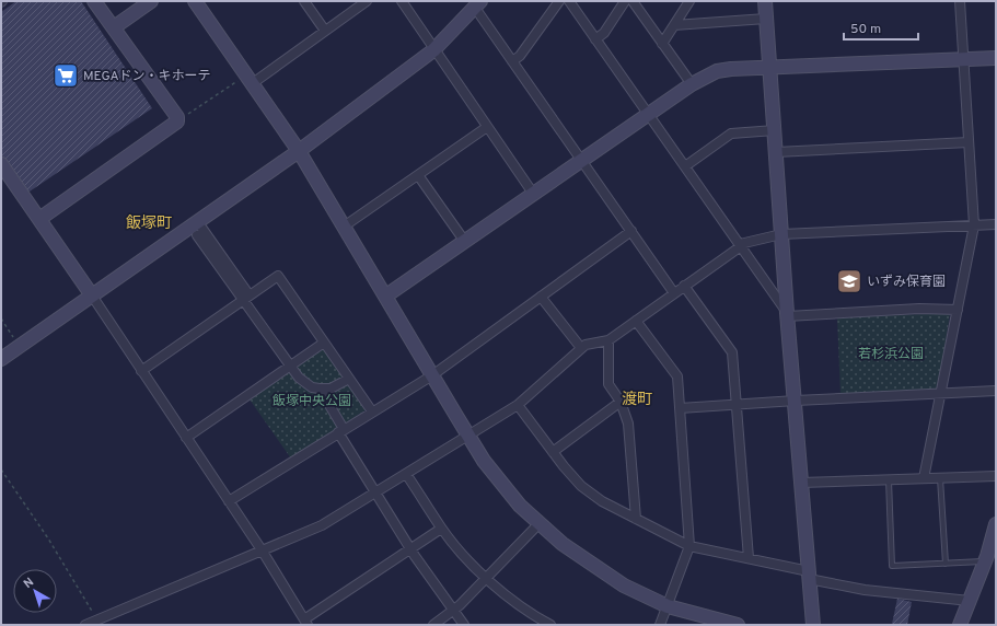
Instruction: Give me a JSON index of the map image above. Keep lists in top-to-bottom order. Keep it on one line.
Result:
{"districts":["飯塚町","渡町"],"parks":["若杉浜公園","飯塚中央公園"],"places":{"supermarket":["MEGAドン・キホーテ"],"school or university":["いずみ保育園"]},"scale_bar":"50 m","north":"top left"}
